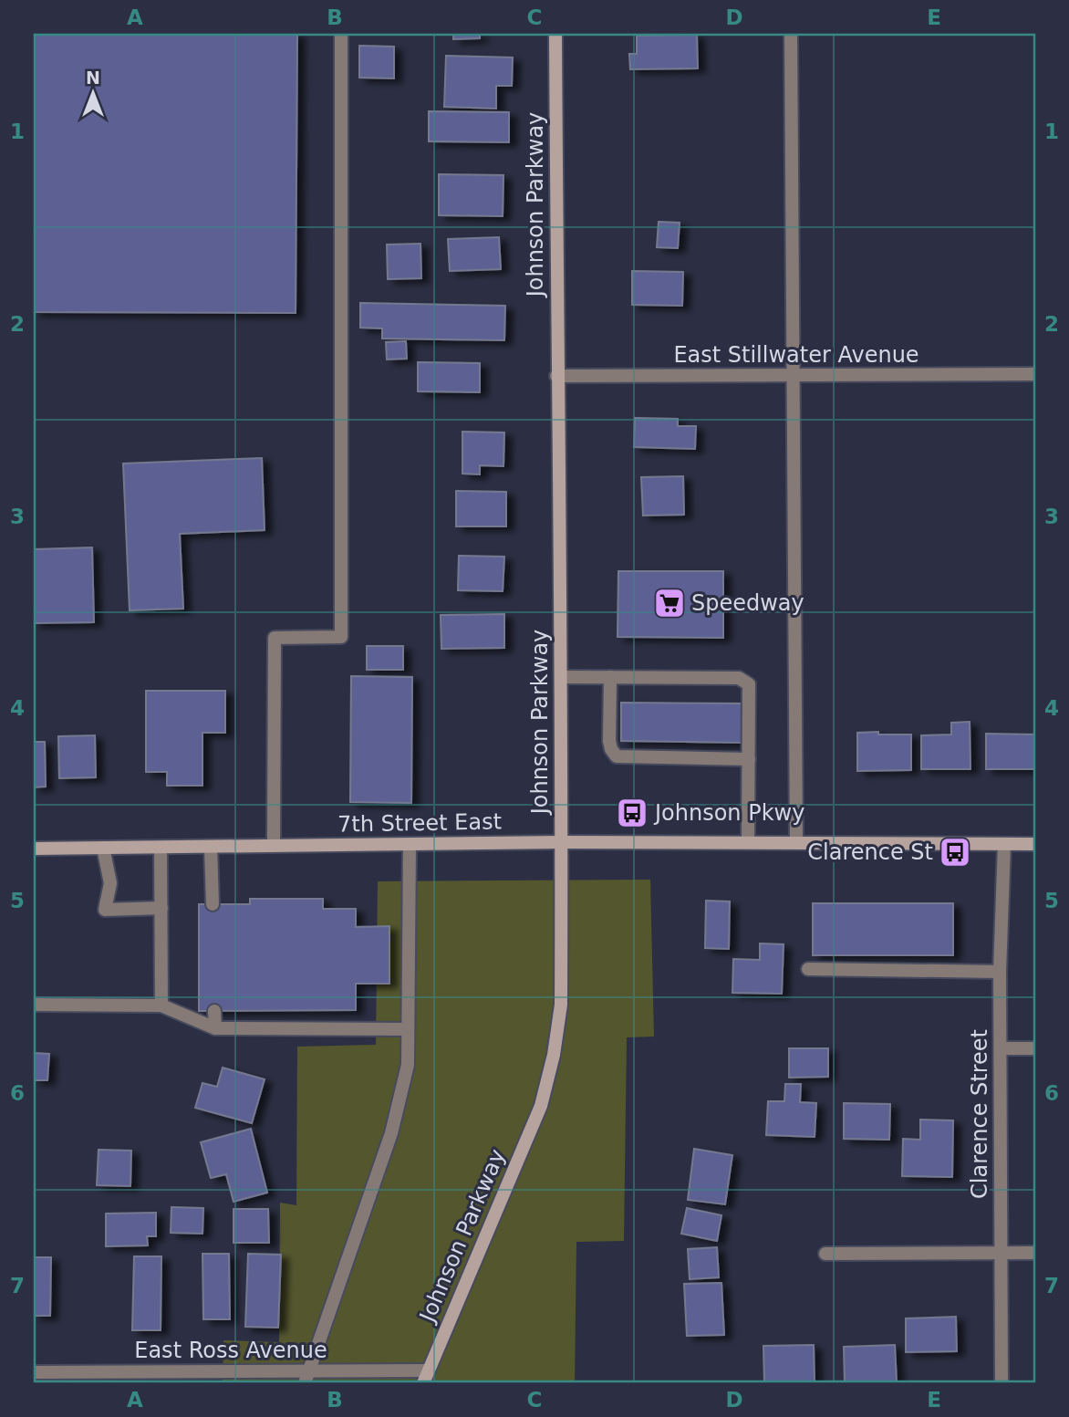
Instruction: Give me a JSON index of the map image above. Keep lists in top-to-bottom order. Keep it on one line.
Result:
{"streets":{"street":["Johnson Parkway","East Stillwater Avenue","7th Street East","Clarence Street","East Ross Avenue"]},"crossings":[["Johnson Parkway","East Stillwater Avenue"],["Johnson Parkway","7th Street East"],["Johnson Parkway","East Ross Avenue"],["7th Street East","Clarence Street"]],"places":{"supermarket":["Speedway"],"bus stop":["Johnson Pkwy","Clarence St"]},"north":"top","grid":{"columns":["A","B","C","D","E"],"rows":["1","2","3","4","5","6","7"]}}
